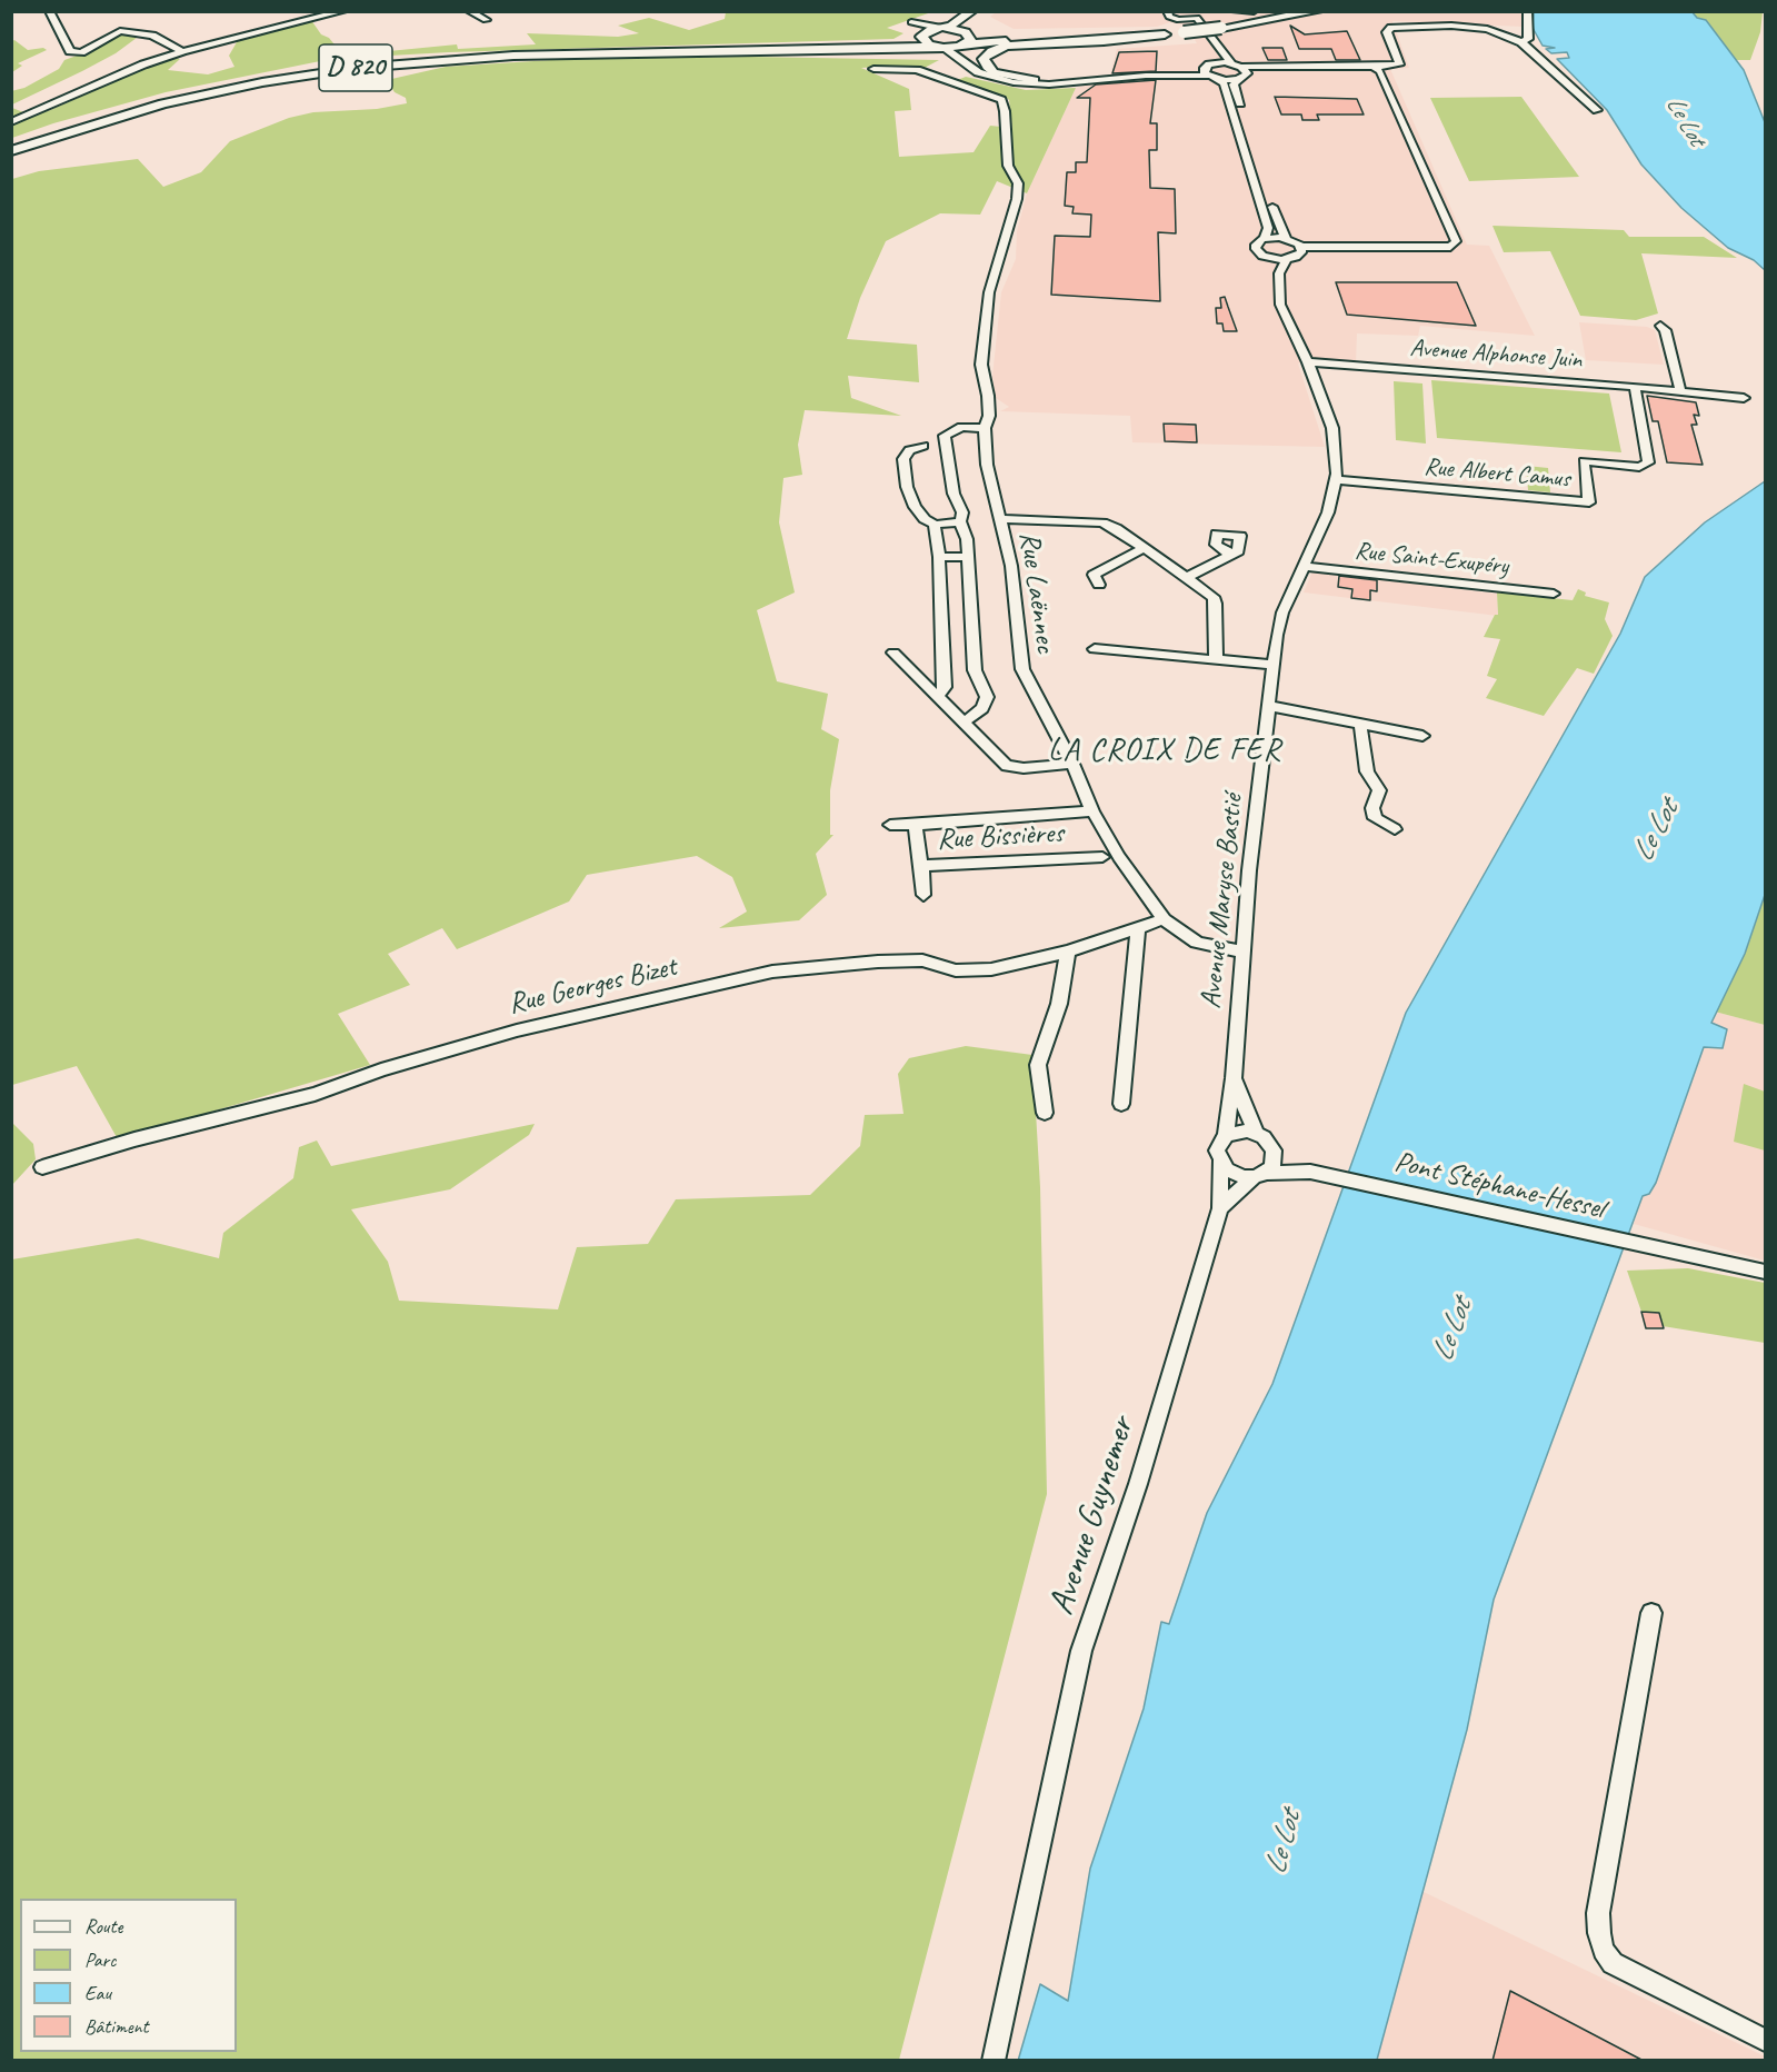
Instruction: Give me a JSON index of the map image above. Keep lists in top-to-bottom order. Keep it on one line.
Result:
{"streets":{"main road":["D 820"],"street":["Avenue Alphonse Juin","Rue Albert Camus","Rue Saint-Exupéry","Rue Laënnec","Rue Bissières","Avenue Maryse Bastié","Rue Georges Bizet","Pont Stéphane-Hessel","Avenue Guynemer"]},"crossings":[["Avenue Alphonse Juin","Rue Albert Camus"],["Avenue Alphonse Juin","Avenue Maryse Bastié"],["Rue Albert Camus","Avenue Maryse Bastié"],["Rue Saint-Exupéry","Avenue Maryse Bastié"],["Rue Laënnec","Rue Bissières"],["Rue Laënnec","Avenue Maryse Bastié"],["Rue Laënnec","Rue Georges Bizet"],["Avenue Maryse Bastié","Pont Stéphane-Hessel"],["Avenue Maryse Bastié","Avenue Guynemer"],["Pont Stéphane-Hessel","Avenue Guynemer"]],"districts":["LA CROIX DE FER"],"water":["Le Lot"],"legend":["Route","Parc","Eau","Bâtiment"]}
